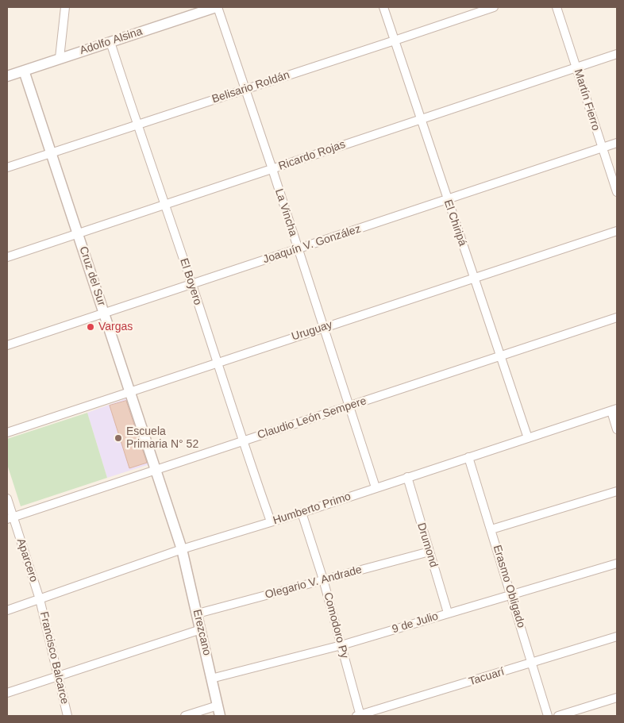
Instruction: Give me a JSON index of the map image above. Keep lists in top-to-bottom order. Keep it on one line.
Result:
{"streets":{"street":["Adolfo Alsina","Belisario Roldán","Martín Fierro","Ricardo Rojas","La Vincha","El Chiripá","Joaquín V. González","Cruz del Sur","El Boyero","Uruguay","Claudio León Sempere","Humberto Primo","Drumond","Aparcero","Olegario V. Andrade","Erasmo Obligado","9 de Julio","Comodoro Py","Erezcano","Francisco Balcarce","Tacuarí"]},"crossings":[["Adolfo Alsina","La Vincha"],["Adolfo Alsina","Cruz del Sur"],["Adolfo Alsina","El Boyero"],["Belisario Roldán","La Vincha"],["Belisario Roldán","El Chiripá"],["Belisario Roldán","Cruz del Sur"],["Belisario Roldán","El Boyero"],["Martín Fierro","Ricardo Rojas"],["Martín Fierro","Joaquín V. González"],["Ricardo Rojas","La Vincha"],["Ricardo Rojas","El Chiripá"],["Ricardo Rojas","Cruz del Sur"],["Ricardo Rojas","El Boyero"],["La Vincha","Joaquín V. González"],["La Vincha","Uruguay"],["La Vincha","Claudio León Sempere"],["La Vincha","Humberto Primo"],["El Chiripá","Joaquín V. González"],["El Chiripá","Uruguay"],["El Chiripá","Claudio León Sempere"],["El Chiripá","Humberto Primo"],["Joaquín V. González","Cruz del Sur"],["Joaquín V. González","El Boyero"],["Cruz del Sur","Uruguay"],["Cruz del Sur","Claudio León Sempere"],["Cruz del Sur","Humberto Primo"],["Cruz del Sur","Erezcano"],["El Boyero","Uruguay"],["El Boyero","Claudio León Sempere"],["El Boyero","Humberto Primo"],["Claudio León Sempere","Aparcero"],["Humberto Primo","Drumond"],["Humberto Primo","Aparcero"],["Humberto Primo","Erasmo Obligado"],["Humberto Primo","Comodoro Py"],["Humberto Primo","Erezcano"],["Humberto Primo","Francisco Balcarce"],["Drumond","Olegario V. Andrade"],["Drumond","9 de Julio"],["Aparcero","Francisco Balcarce"],["Olegario V. Andrade","Comodoro Py"],["Olegario V. Andrade","Erezcano"],["Erasmo Obligado","9 de Julio"],["Erasmo Obligado","Tacuarí"],["9 de Julio","Comodoro Py"],["9 de Julio","Erezcano"],["Comodoro Py","Tacuarí"]],"places":["Vargas","Escuela Primaria N° 52"]}
